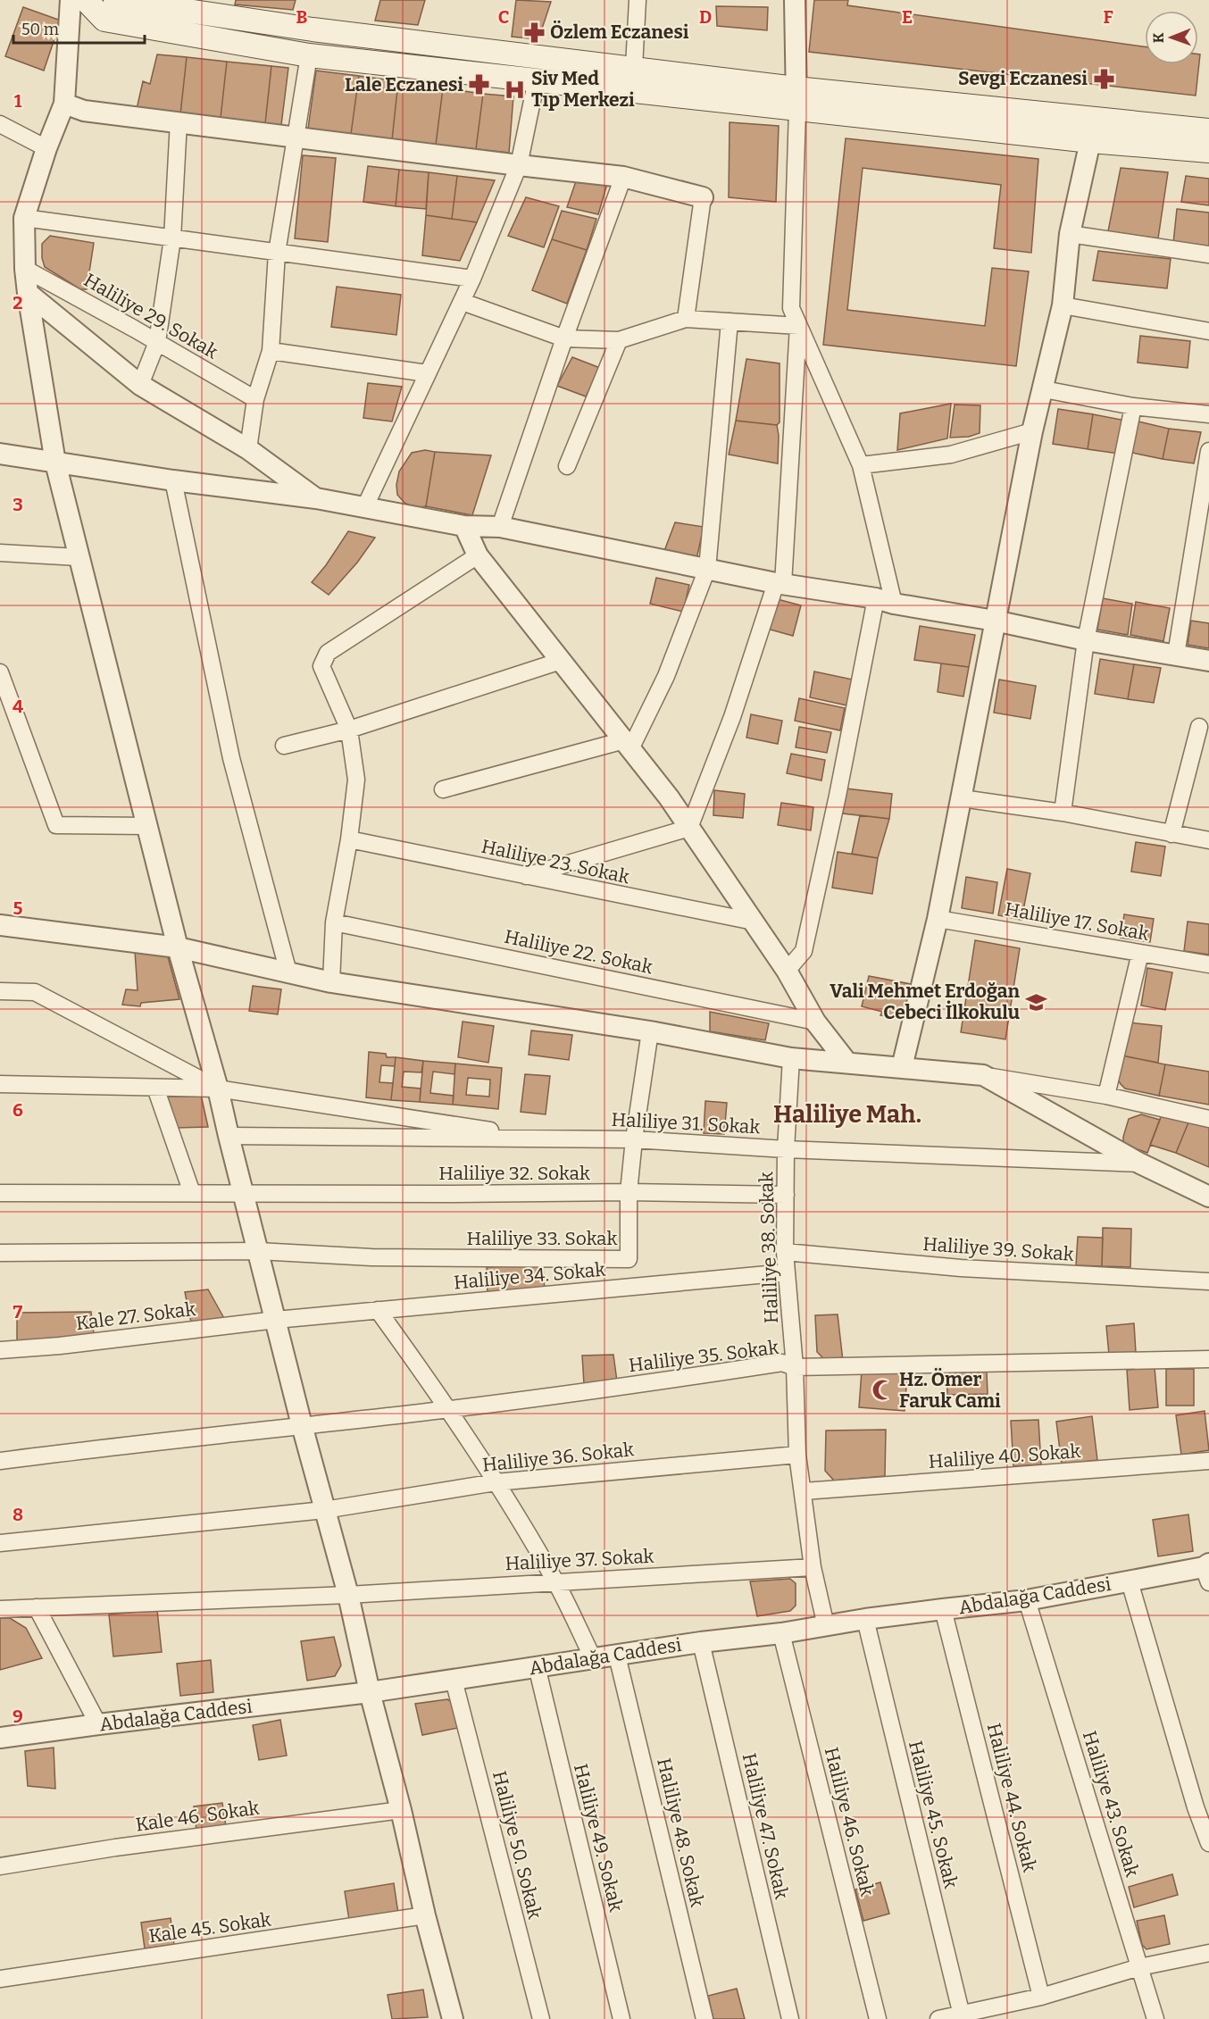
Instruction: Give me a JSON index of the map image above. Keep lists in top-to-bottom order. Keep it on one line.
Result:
{"streets":{"street":["Haliliye 29. Sokak","Haliliye 23. Sokak","Haliliye 17. Sokak","Haliliye 22. Sokak","Haliliye 31. Sokak","Haliliye 32. Sokak","Haliliye 33. Sokak","Haliliye 38. Sokak","Haliliye 39. Sokak","Haliliye 34. Sokak","Kale 27. Sokak","Haliliye 35. Sokak","Haliliye 40. Sokak","Haliliye 36. Sokak","Haliliye 37. Sokak","Abdalağa Caddesi","Haliliye 44. Sokak","Haliliye 43. Sokak","Haliliye 45. Sokak","Kale 46. Sokak","Haliliye 46. Sokak","Haliliye 47. Sokak","Haliliye 48. Sokak","Haliliye 49. Sokak","Haliliye 50. Sokak","Kale 45. Sokak"]},"crossings":[["Haliliye 31. Sokak","Haliliye 33. Sokak"],["Haliliye 31. Sokak","Haliliye 38. Sokak"],["Haliliye 32. Sokak","Haliliye 33. Sokak"],["Haliliye 32. Sokak","Haliliye 38. Sokak"],["Haliliye 38. Sokak","Haliliye 39. Sokak"],["Haliliye 38. Sokak","Haliliye 34. Sokak"],["Haliliye 38. Sokak","Haliliye 35. Sokak"],["Haliliye 38. Sokak","Haliliye 40. Sokak"],["Haliliye 38. Sokak","Haliliye 36. Sokak"],["Haliliye 38. Sokak","Haliliye 37. Sokak"],["Haliliye 38. Sokak","Abdalağa Caddesi"],["Haliliye 34. Sokak","Kale 27. Sokak"],["Abdalağa Caddesi","Haliliye 44. Sokak"],["Abdalağa Caddesi","Haliliye 43. Sokak"],["Abdalağa Caddesi","Haliliye 45. Sokak"],["Abdalağa Caddesi","Haliliye 46. Sokak"],["Abdalağa Caddesi","Haliliye 47. Sokak"],["Abdalağa Caddesi","Haliliye 48. Sokak"],["Abdalağa Caddesi","Haliliye 49. Sokak"],["Abdalağa Caddesi","Haliliye 50. Sokak"]],"districts":["Haliliye Mah."],"places":{"pharmacy":["Özlem Eczanesi","Sevgi Eczanesi","Lale Eczanesi"],"hospital":["Siv Med Tıp Merkezi"],"school or university":["Vali Mehmet Erdoğan Cebeci İlkokulu"],"mosque":["Hz. Ömer Faruk Cami"]},"scale_bar":"50 m","north":"left","grid":{"columns":["B","C","D","E","F"],"rows":["1","2","3","4","5","6","7","8","9"]}}
